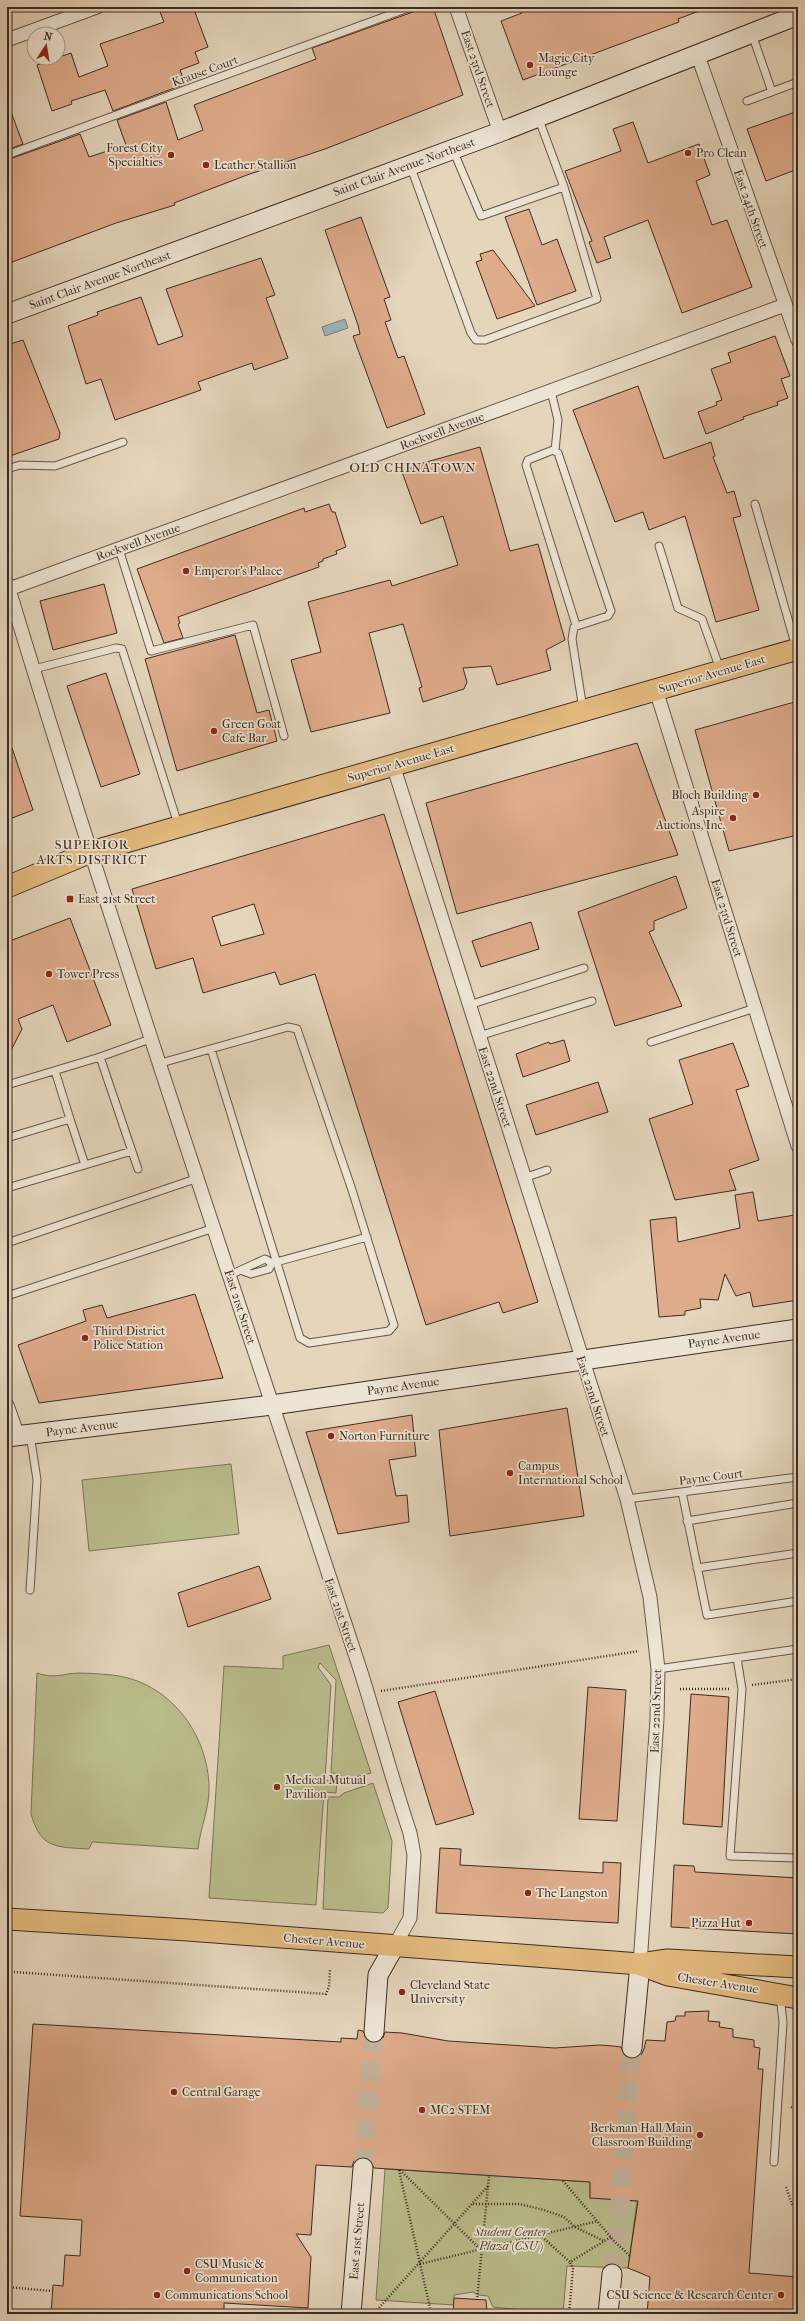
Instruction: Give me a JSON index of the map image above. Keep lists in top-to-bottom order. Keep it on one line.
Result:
{"streets":{"main road":["Superior Avenue East","Chester Avenue"],"street":["East 23rd Street","Saint Clair Avenue Northeast","East 24th Street","Rockwell Avenue","East 22nd Street","East 21st Street","Payne Avenue"],"lane":["Krause Court","Payne Court"]},"crossings":[["East 23rd Street","Saint Clair Avenue Northeast"],["East 23rd Street","Superior Avenue East"],["Saint Clair Avenue Northeast","East 24th Street"],["East 24th Street","Rockwell Avenue"],["Rockwell Avenue","East 21st Street"],["Superior Avenue East","East 22nd Street"],["Superior Avenue East","East 21st Street"],["East 22nd Street","Payne Avenue"],["East 22nd Street","Payne Court"],["East 22nd Street","Chester Avenue"],["East 21st Street","Payne Avenue"],["East 21st Street","Chester Avenue"]],"districts":["OLD CHINATOWN","SUPERIOR ARTS DISTRICT"],"parks":["Student Center Plaza (CSU)"],"places":{"other":["Magic City Lounge","Pro Clean","Forest City Specialties","Leather Stallion","Emperor's Palace","Green Goat Cafe Bar","Bloch Building","Aspire Auctions, Inc.","Tower Press","Third District Police Station","Norton Furniture","Campus International School","Medical Mutual Pavilion","The Langston","Pizza Hut","Cleveland State University","Central Garage","MC2 STEM","Berkman Hall/Main Classroom Building","CSU Music & Communication","Communications School","CSU Science & Research Center"],"transit":["East 21st Street"]},"north":"top"}
